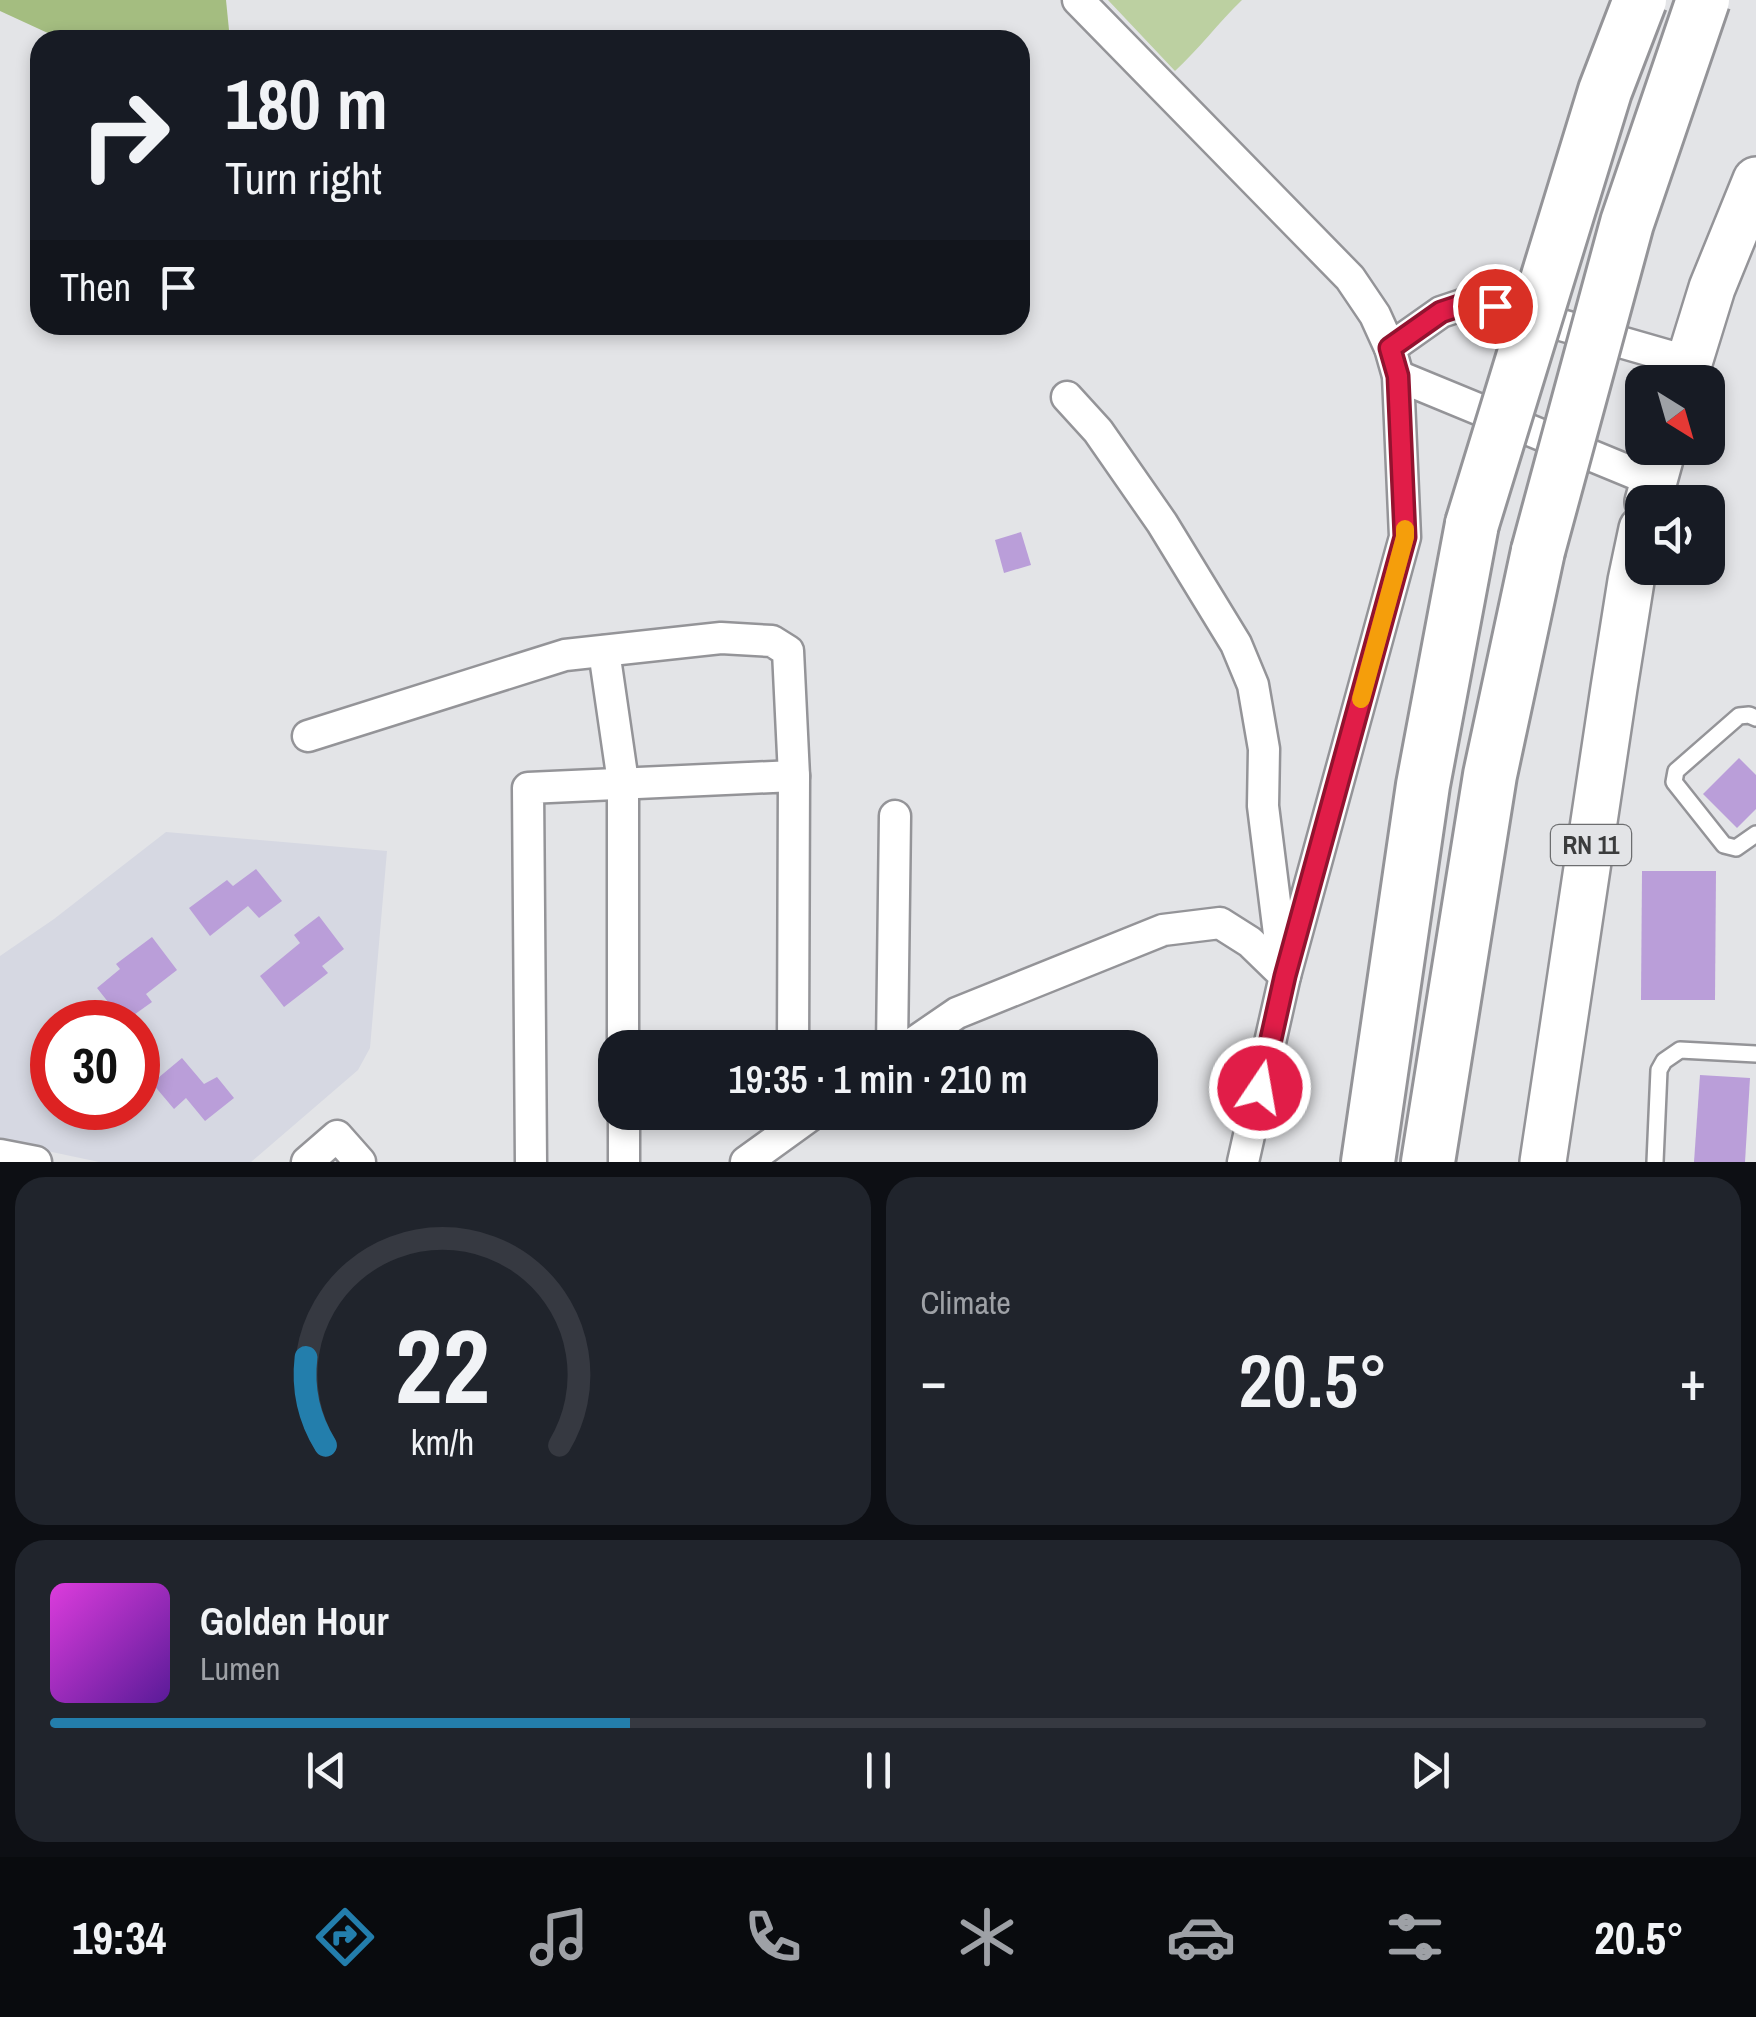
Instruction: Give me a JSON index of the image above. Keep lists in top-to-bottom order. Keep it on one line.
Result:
{"streets":{"main road":["RN 11"]},"north":"bottom right","page":{"turn":["180 m","Turn right"],"then":"Then","limit":"30","trip":"19:35 · 1 min · 210 m","tile":"Climate","heat":["−","20.5°","+"],"song":["Golden Hour","Lumen"],"tabs":["19:34","20.5°"],"gauge":["22","km/h"]}}
